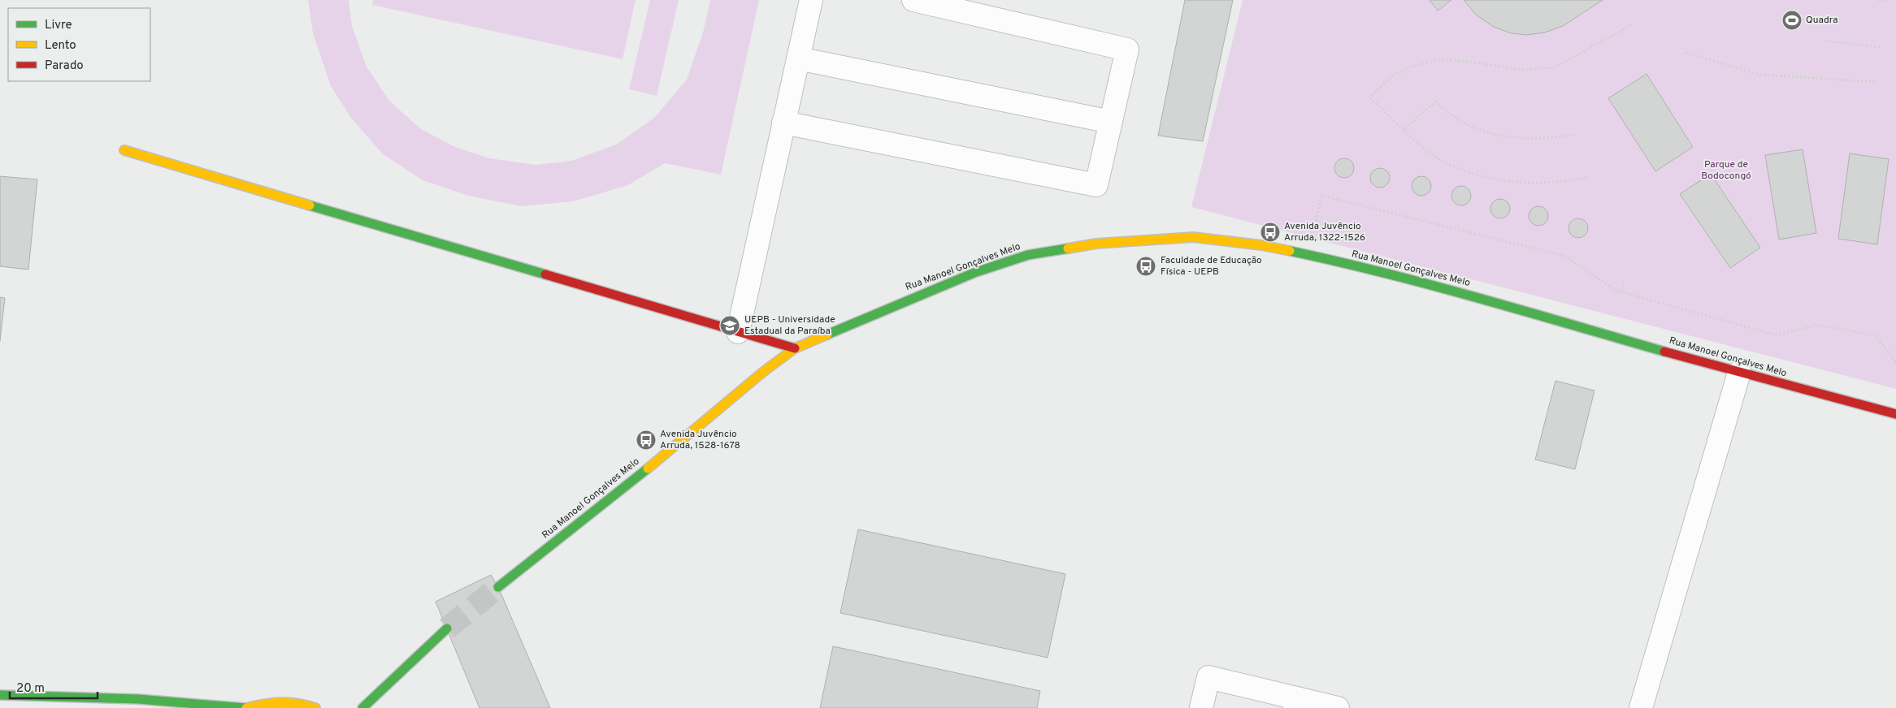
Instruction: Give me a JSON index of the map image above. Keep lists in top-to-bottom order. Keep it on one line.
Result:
{"streets":{"street":["Rua Manoel Gonçalves Melo"]},"parks":["Parque de Bodocongó"],"places":{"sports":["Quadra"],"bus stop":["Avenida Juvêncio Arruda, 1322-1526","Faculdade de Educação Física - UEPB","Avenida Juvêncio Arruda, 1528-1678"],"school or university":["UEPB - Universidade Estadual da Paraíba"]},"legend":["Livre","Lento","Parado"],"scale_bar":"20 m"}
